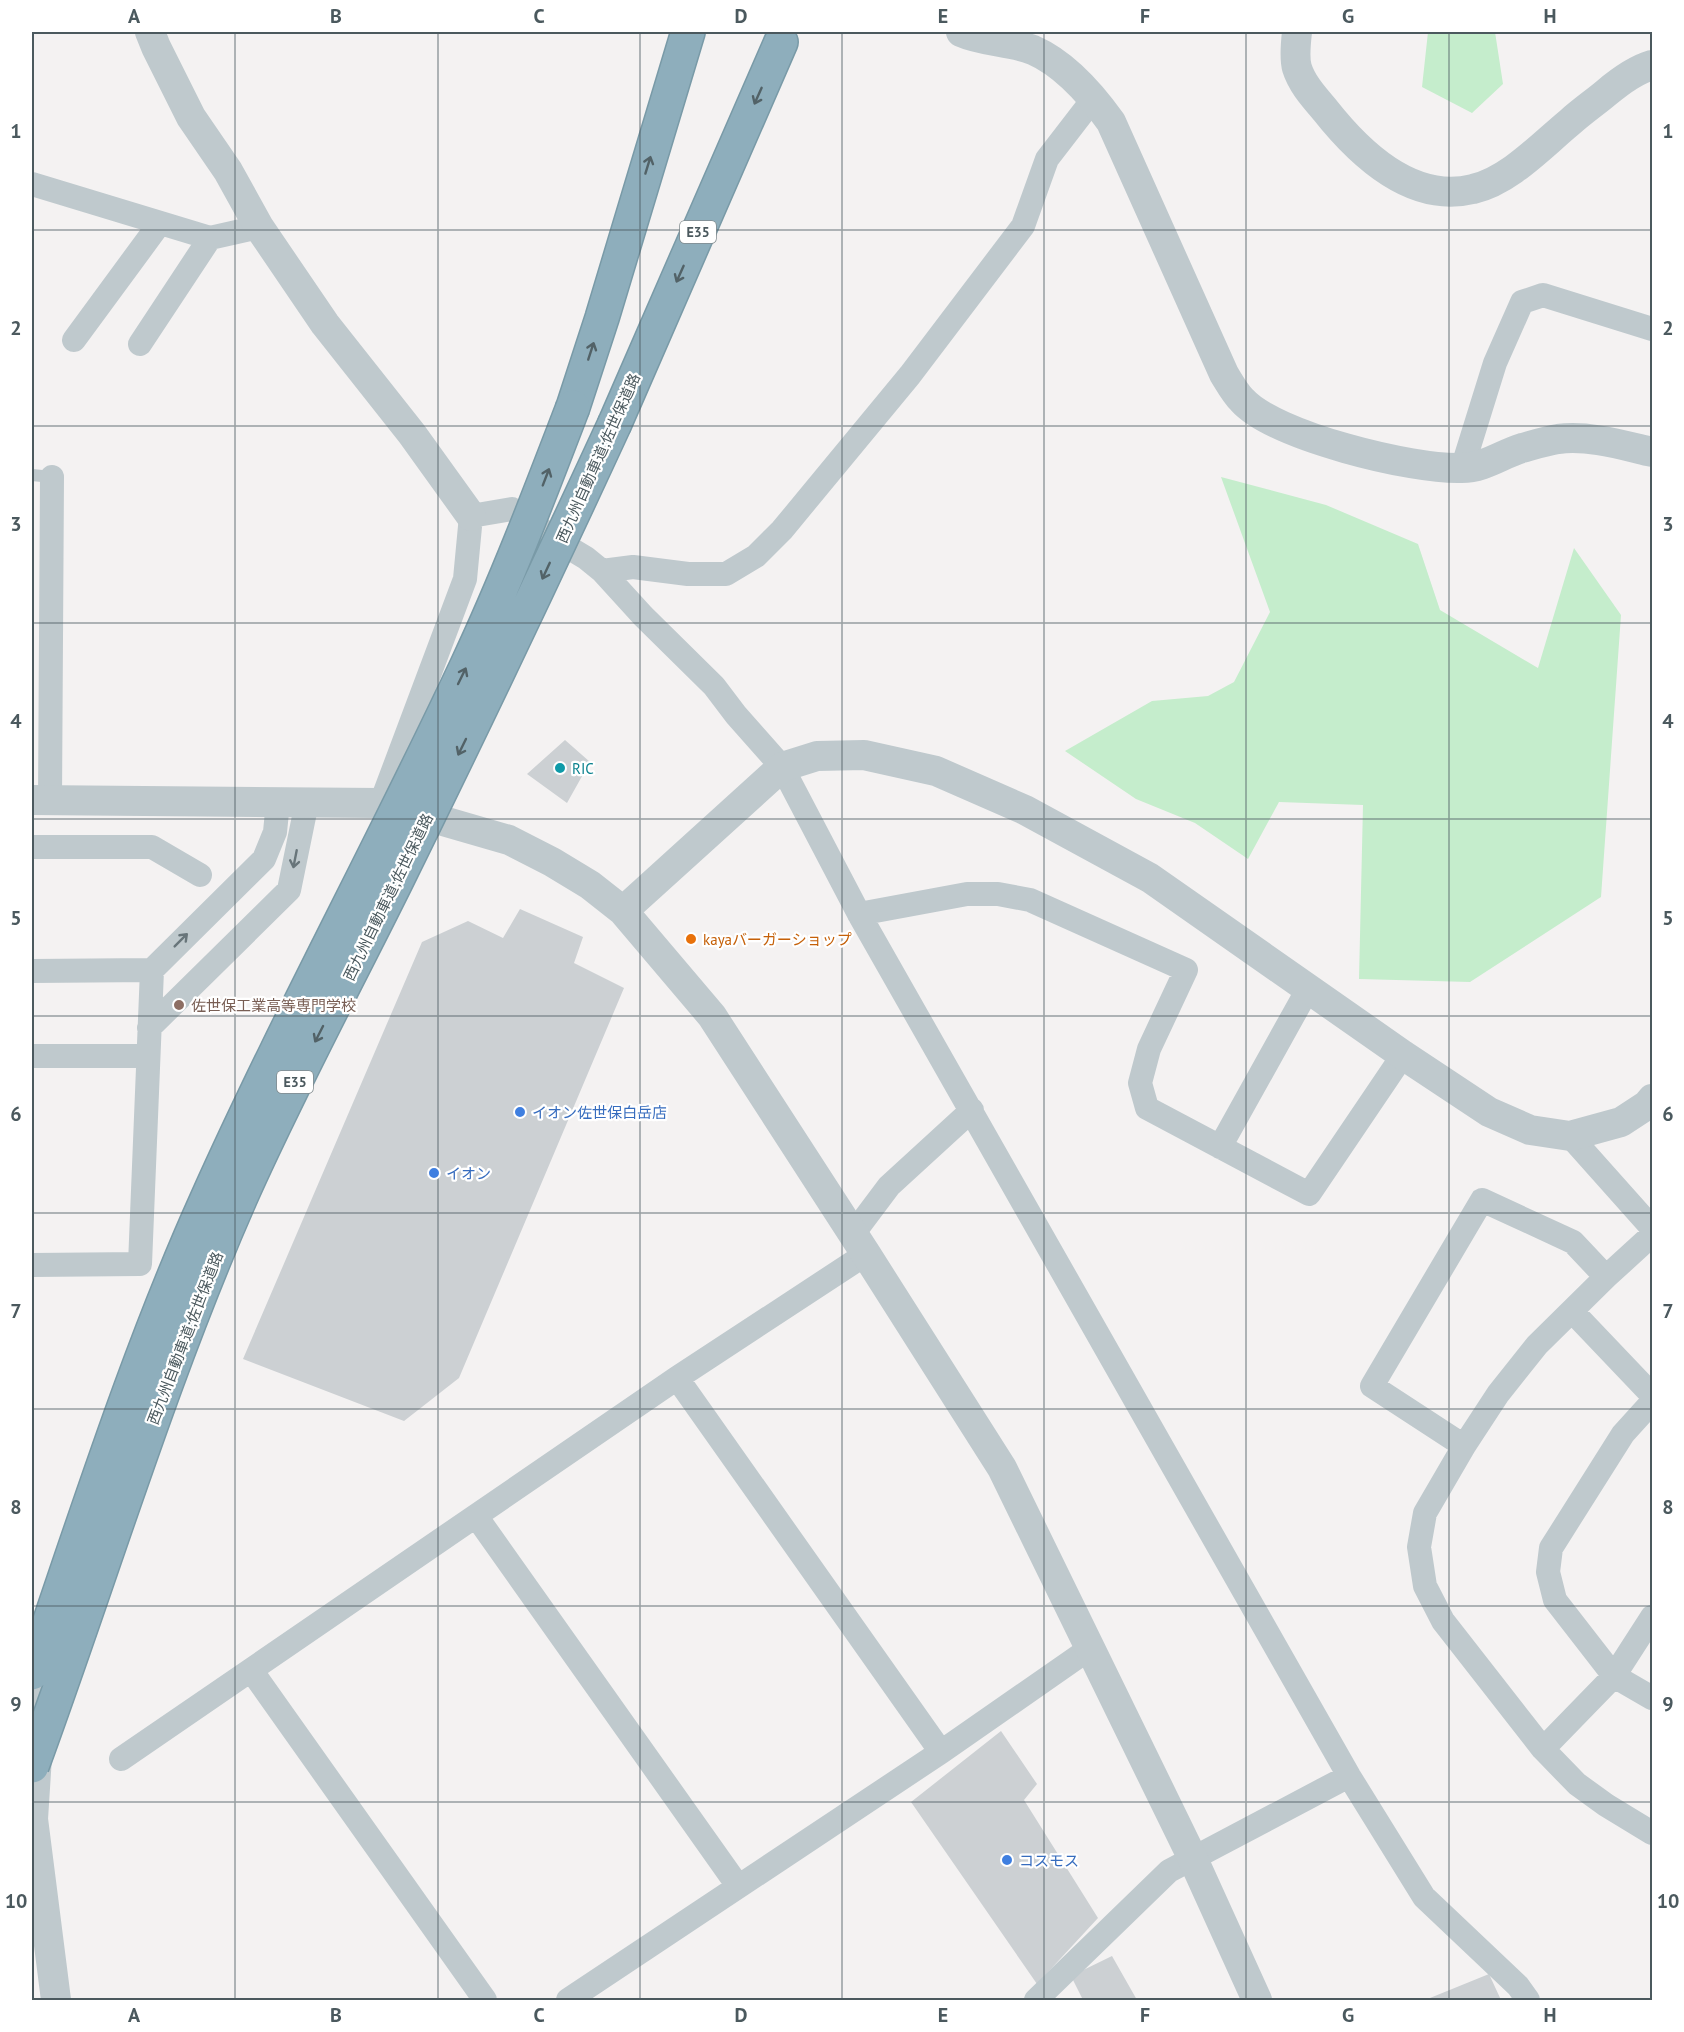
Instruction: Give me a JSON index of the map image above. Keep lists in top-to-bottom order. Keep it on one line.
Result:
{"streets":{"highway":["E35","西九州自動車道;佐世保道路"]},"places":["RIC","kayaバーガーショップ","佐世保工業高等専門学校","イオン佐世保白岳店","イオン","コスモス"],"grid":{"columns":["A","B","C","D","E","F","G","H"],"rows":["1","2","3","4","5","6","7","8","9","10"]}}
